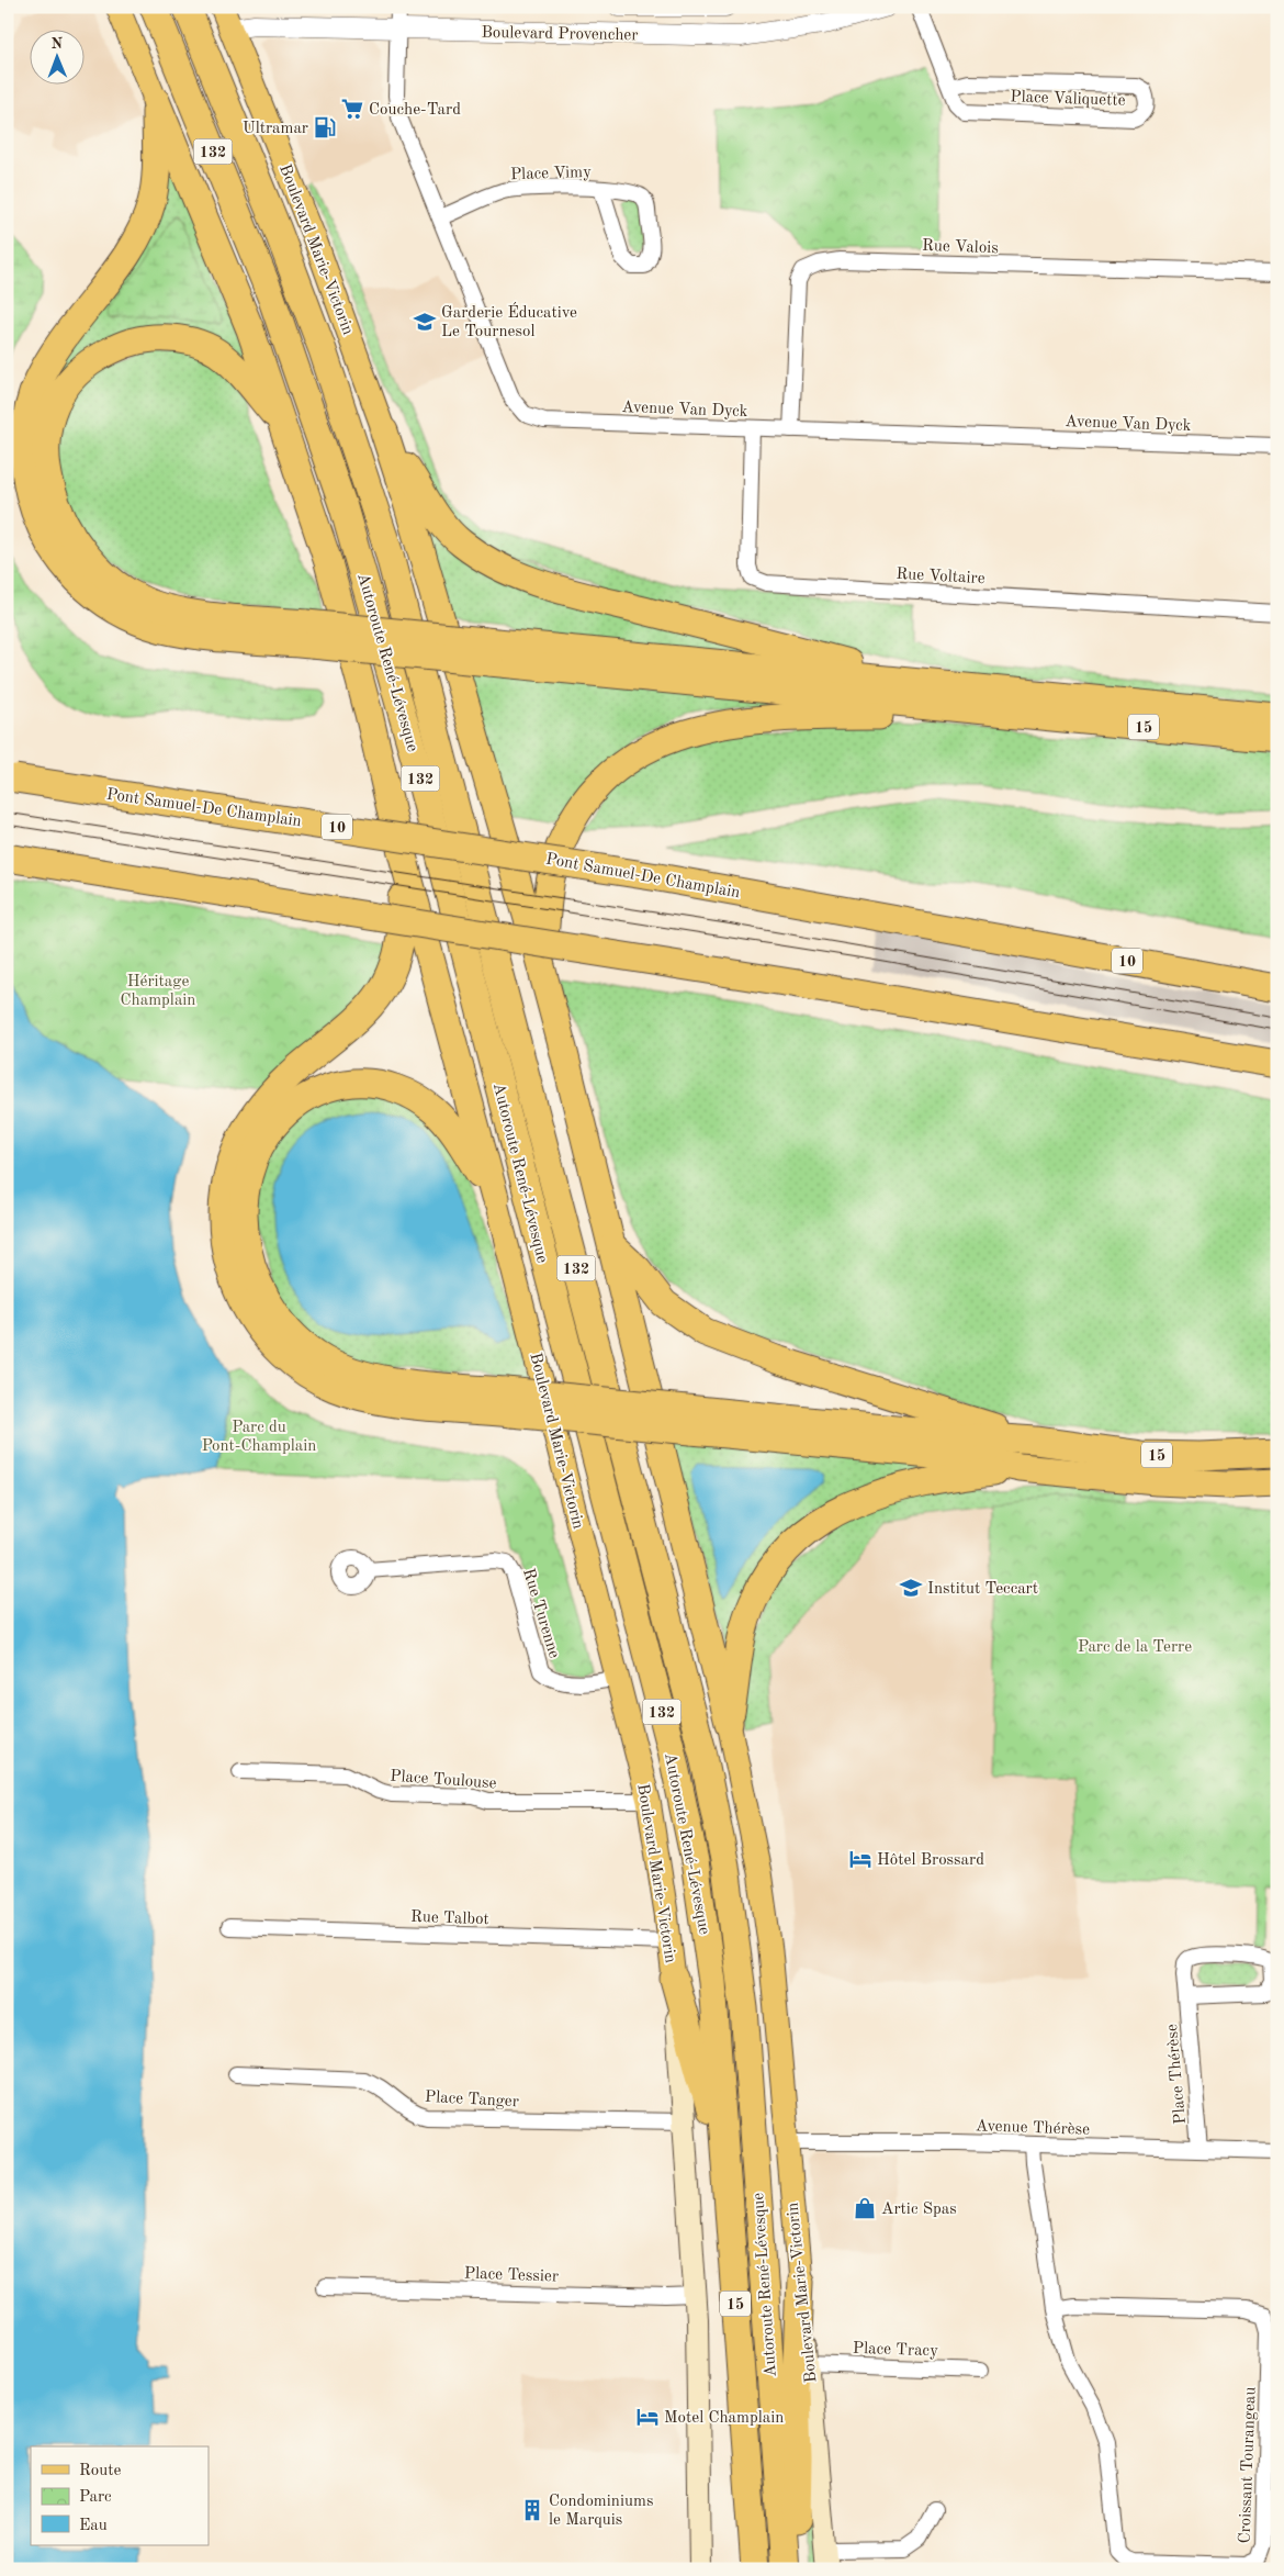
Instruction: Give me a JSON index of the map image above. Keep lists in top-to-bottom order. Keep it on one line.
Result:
{"streets":{"highway":["132","Autoroute René-Lévesque","15","Pont Samuel-De Champlain","10"],"main road":["Boulevard Marie-Victorin"],"street":["Boulevard Provencher","Place Valiquette","Place Vimy","Rue Valois","Avenue Van Dyck","Rue Voltaire","Rue Turenne","Place Toulouse","Rue Talbot","Place Thérèse","Place Tanger","Avenue Thérèse","Place Tessier","Place Tracy","Croissant Tourangeau"]},"crossings":[["Boulevard Provencher","Boulevard Marie-Victorin"],["Boulevard Provencher","Avenue Van Dyck"],["Place Vimy","Avenue Van Dyck"],["Rue Valois","Avenue Van Dyck"],["Boulevard Marie-Victorin","Rue Turenne"],["Boulevard Marie-Victorin","Place Toulouse"],["Boulevard Marie-Victorin","Rue Talbot"],["Boulevard Marie-Victorin","Place Tanger"],["Boulevard Marie-Victorin","Avenue Thérèse"],["Boulevard Marie-Victorin","Place Tessier"],["Boulevard Marie-Victorin","Place Tracy"],["Avenue Van Dyck","Rue Voltaire"],["Place Thérèse","Avenue Thérèse"],["Avenue Thérèse","Croissant Tourangeau"]],"parks":["Héritage Champlain","Parc du Pont-Champlain","Parc de la Terre"],"places":{"supermarket":["Couche-Tard"],"fuel station":["Ultramar"],"school or university":["Garderie Éducative Le Tournesol","Institut Teccart"],"hotel":["Hôtel Brossard","Motel Champlain"],"shop":["Artic Spas"],"building":["Condominiums le Marquis"]},"legend":["Route","Parc","Eau"],"north":"top"}
